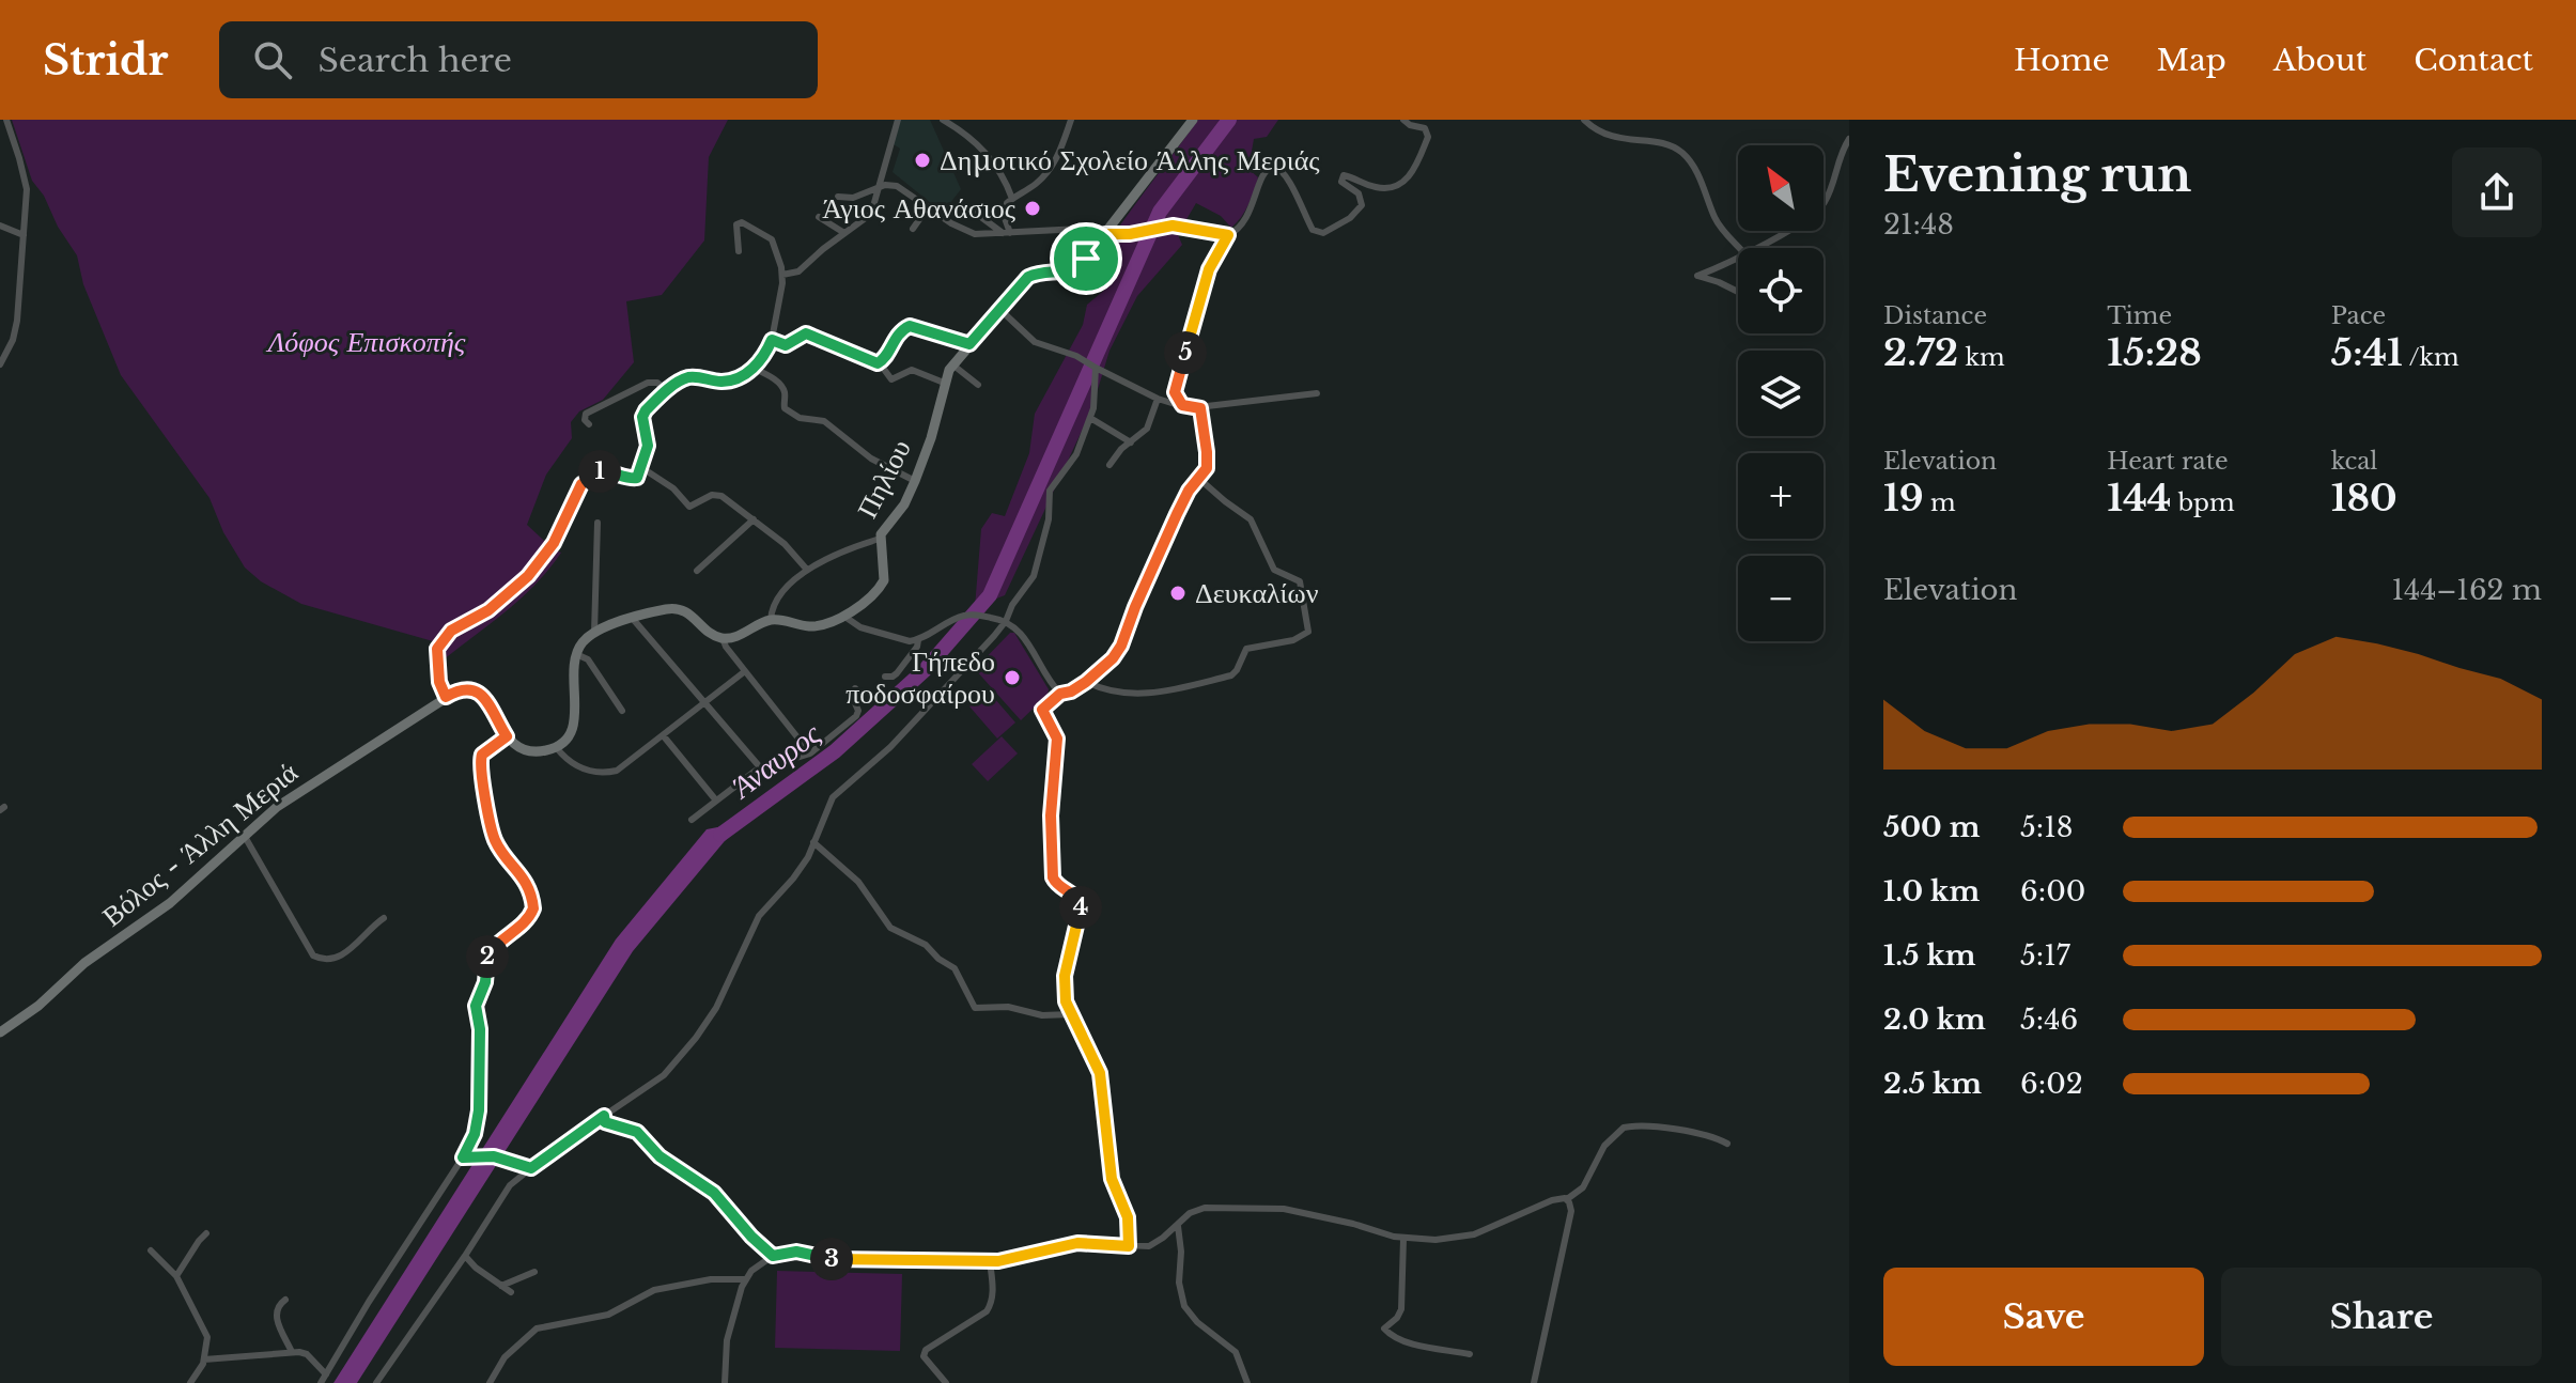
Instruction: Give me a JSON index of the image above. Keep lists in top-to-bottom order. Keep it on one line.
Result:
{"streets":{"main road":["Πηλίου","Βόλος - Άλλη Μεριά"]},"water":["Άναυρος"],"parks":["Λόφος Επισκοπής"],"places":["Δημοτικό Σχολείο Άλλης Μεριάς","Άγιος Αθανάσιος","Δευκαλίων","Γήπεδο ποδοσφαίρου"],"north":"top left","page":{"header":"Stridr","search":"Search here","nav":["Home","Map","About","Contact"],"heading":["Evening run","21:48"],"map_buttons":["+","−"],"stats":[["Distance","2.72 km"],["Time","15:28"],["Pace","5:41 /km"],["Elevation","19 m"],["Heart rate","144 bpm"],["kcal","180"]],"pins":["5","1","4","2","3"],"chart":["Elevation","144–162 m"],"list":[{"name":"500 m","note":"5:18"},{"name":"1.0 km","note":"6:00"},{"name":"1.5 km","note":"5:17"},{"name":"2.0 km","note":"5:46"},{"name":"2.5 km","note":"6:02"}],"buttons":["Save","Share"]}}
